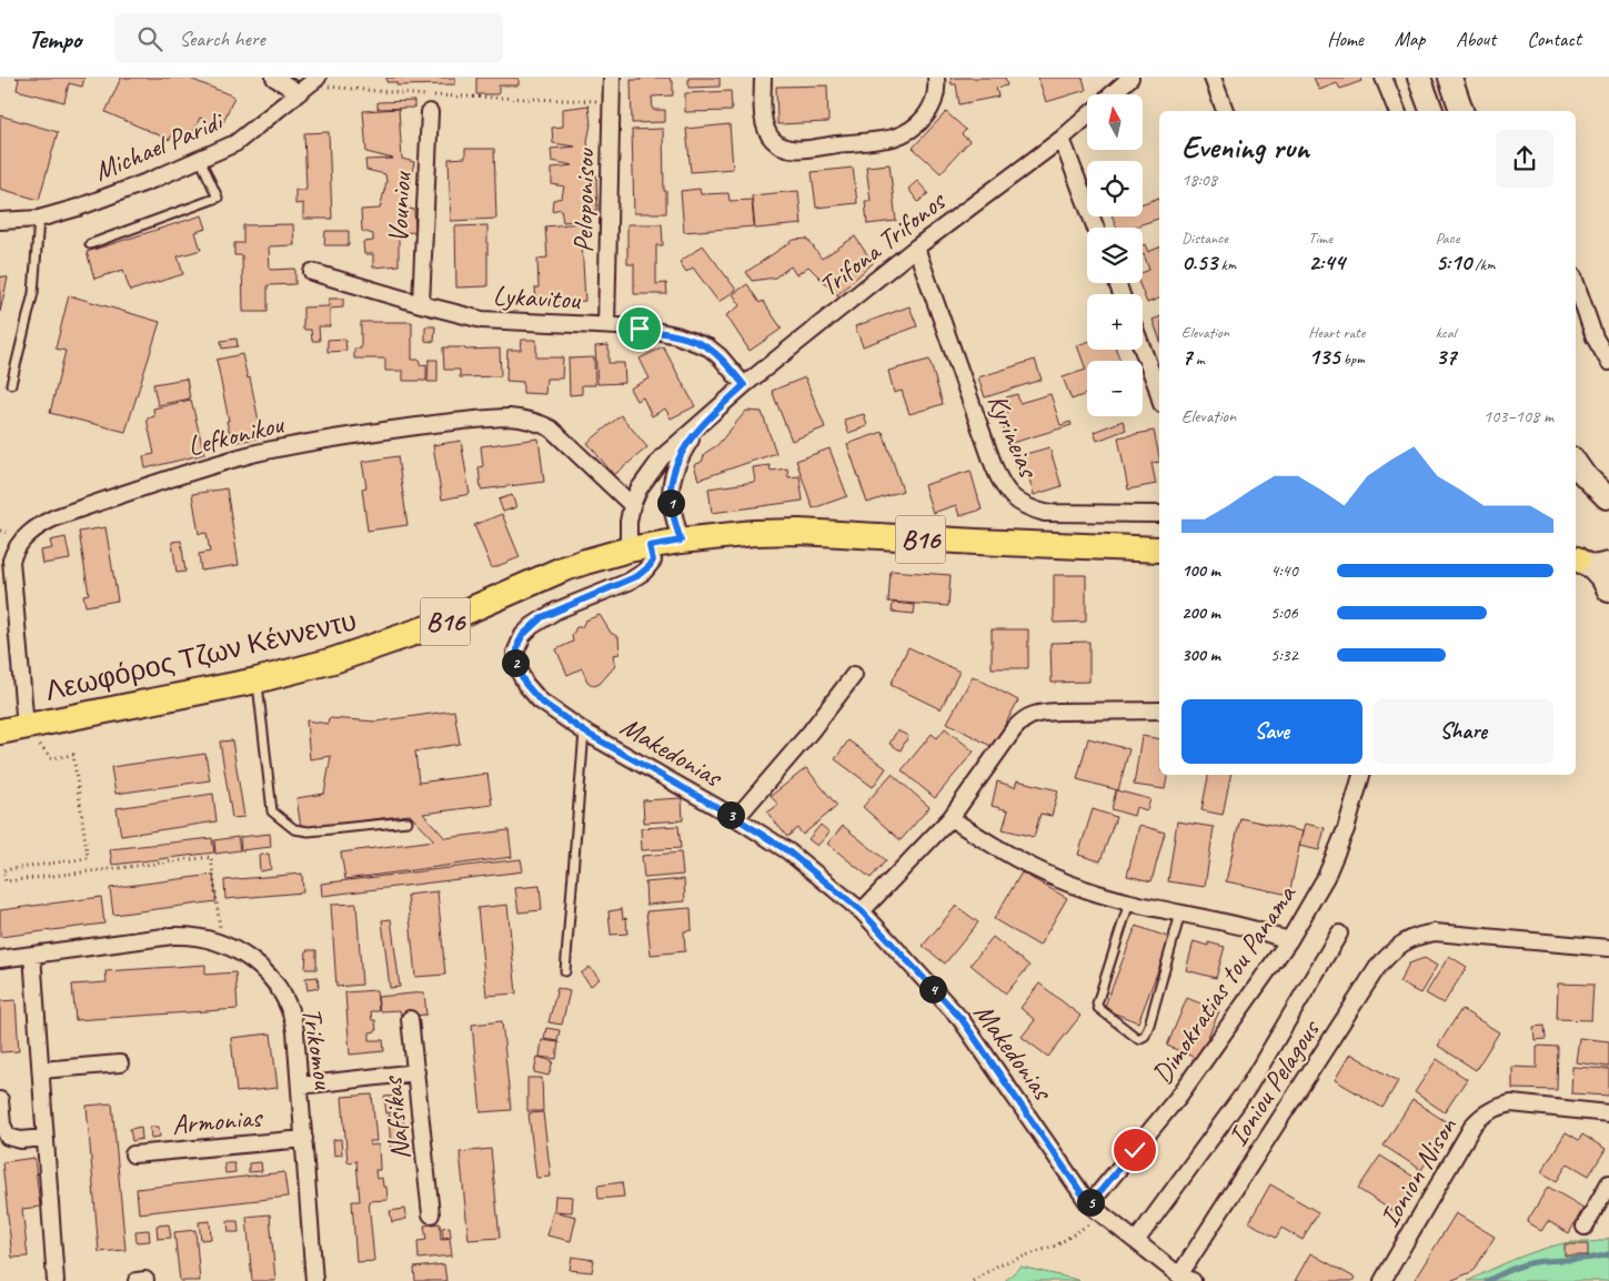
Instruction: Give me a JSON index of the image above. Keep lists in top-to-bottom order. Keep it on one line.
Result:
{"streets":{"main road":["B16","Λεωφόρος Τζων Κέννεντυ"],"street":["Michael Paridi","Peloponisou","Vouniou","Trifona Trifonos","Lykavitou","Lefkonikou","Kyrineias","Makedonias","Dimokratias tou Panama","Trikomou","Ioniou Pelagous","Nafsikas","Armonias","Ionion Nison"]},"crossings":[["Peloponisou","Lykavitou"],["Vouniou","Lykavitou"],["Trifona Trifonos","Lykavitou"],["Trifona Trifonos","Lefkonikou"],["Trifona Trifonos","Kyrineias"],["Trifona Trifonos","Λεωφόρος Τζων Κέννεντυ"],["Trifona Trifonos","Makedonias"],["Lefkonikou","Λεωφόρος Τζων Κέννεντυ"],["Λεωφόρος Τζων Κέννεντυ","Makedonias"],["Makedonias","Dimokratias tou Panama"],["Makedonias","Ioniou Pelagous"],["Trikomou","Armonias"]],"north":"top","page":{"header":"Tempo","search":"Search here","nav":["Home","Map","About","Contact"],"map_buttons":["+","−"],"heading":["Evening run","18:08"],"stats":[["Distance","0.53 km"],["Time","2:44"],["Pace","5:10 /km"],["Elevation","7 m"],["Heart rate","135 bpm"],["kcal","37"]],"chart":["Elevation","103–108 m"],"pins":["1","2","3","4","5"],"list":[{"name":"100 m","note":"4:40"},{"name":"200 m","note":"5:06"},{"name":"300 m","note":"5:32"}],"buttons":["Save","Share"]}}
